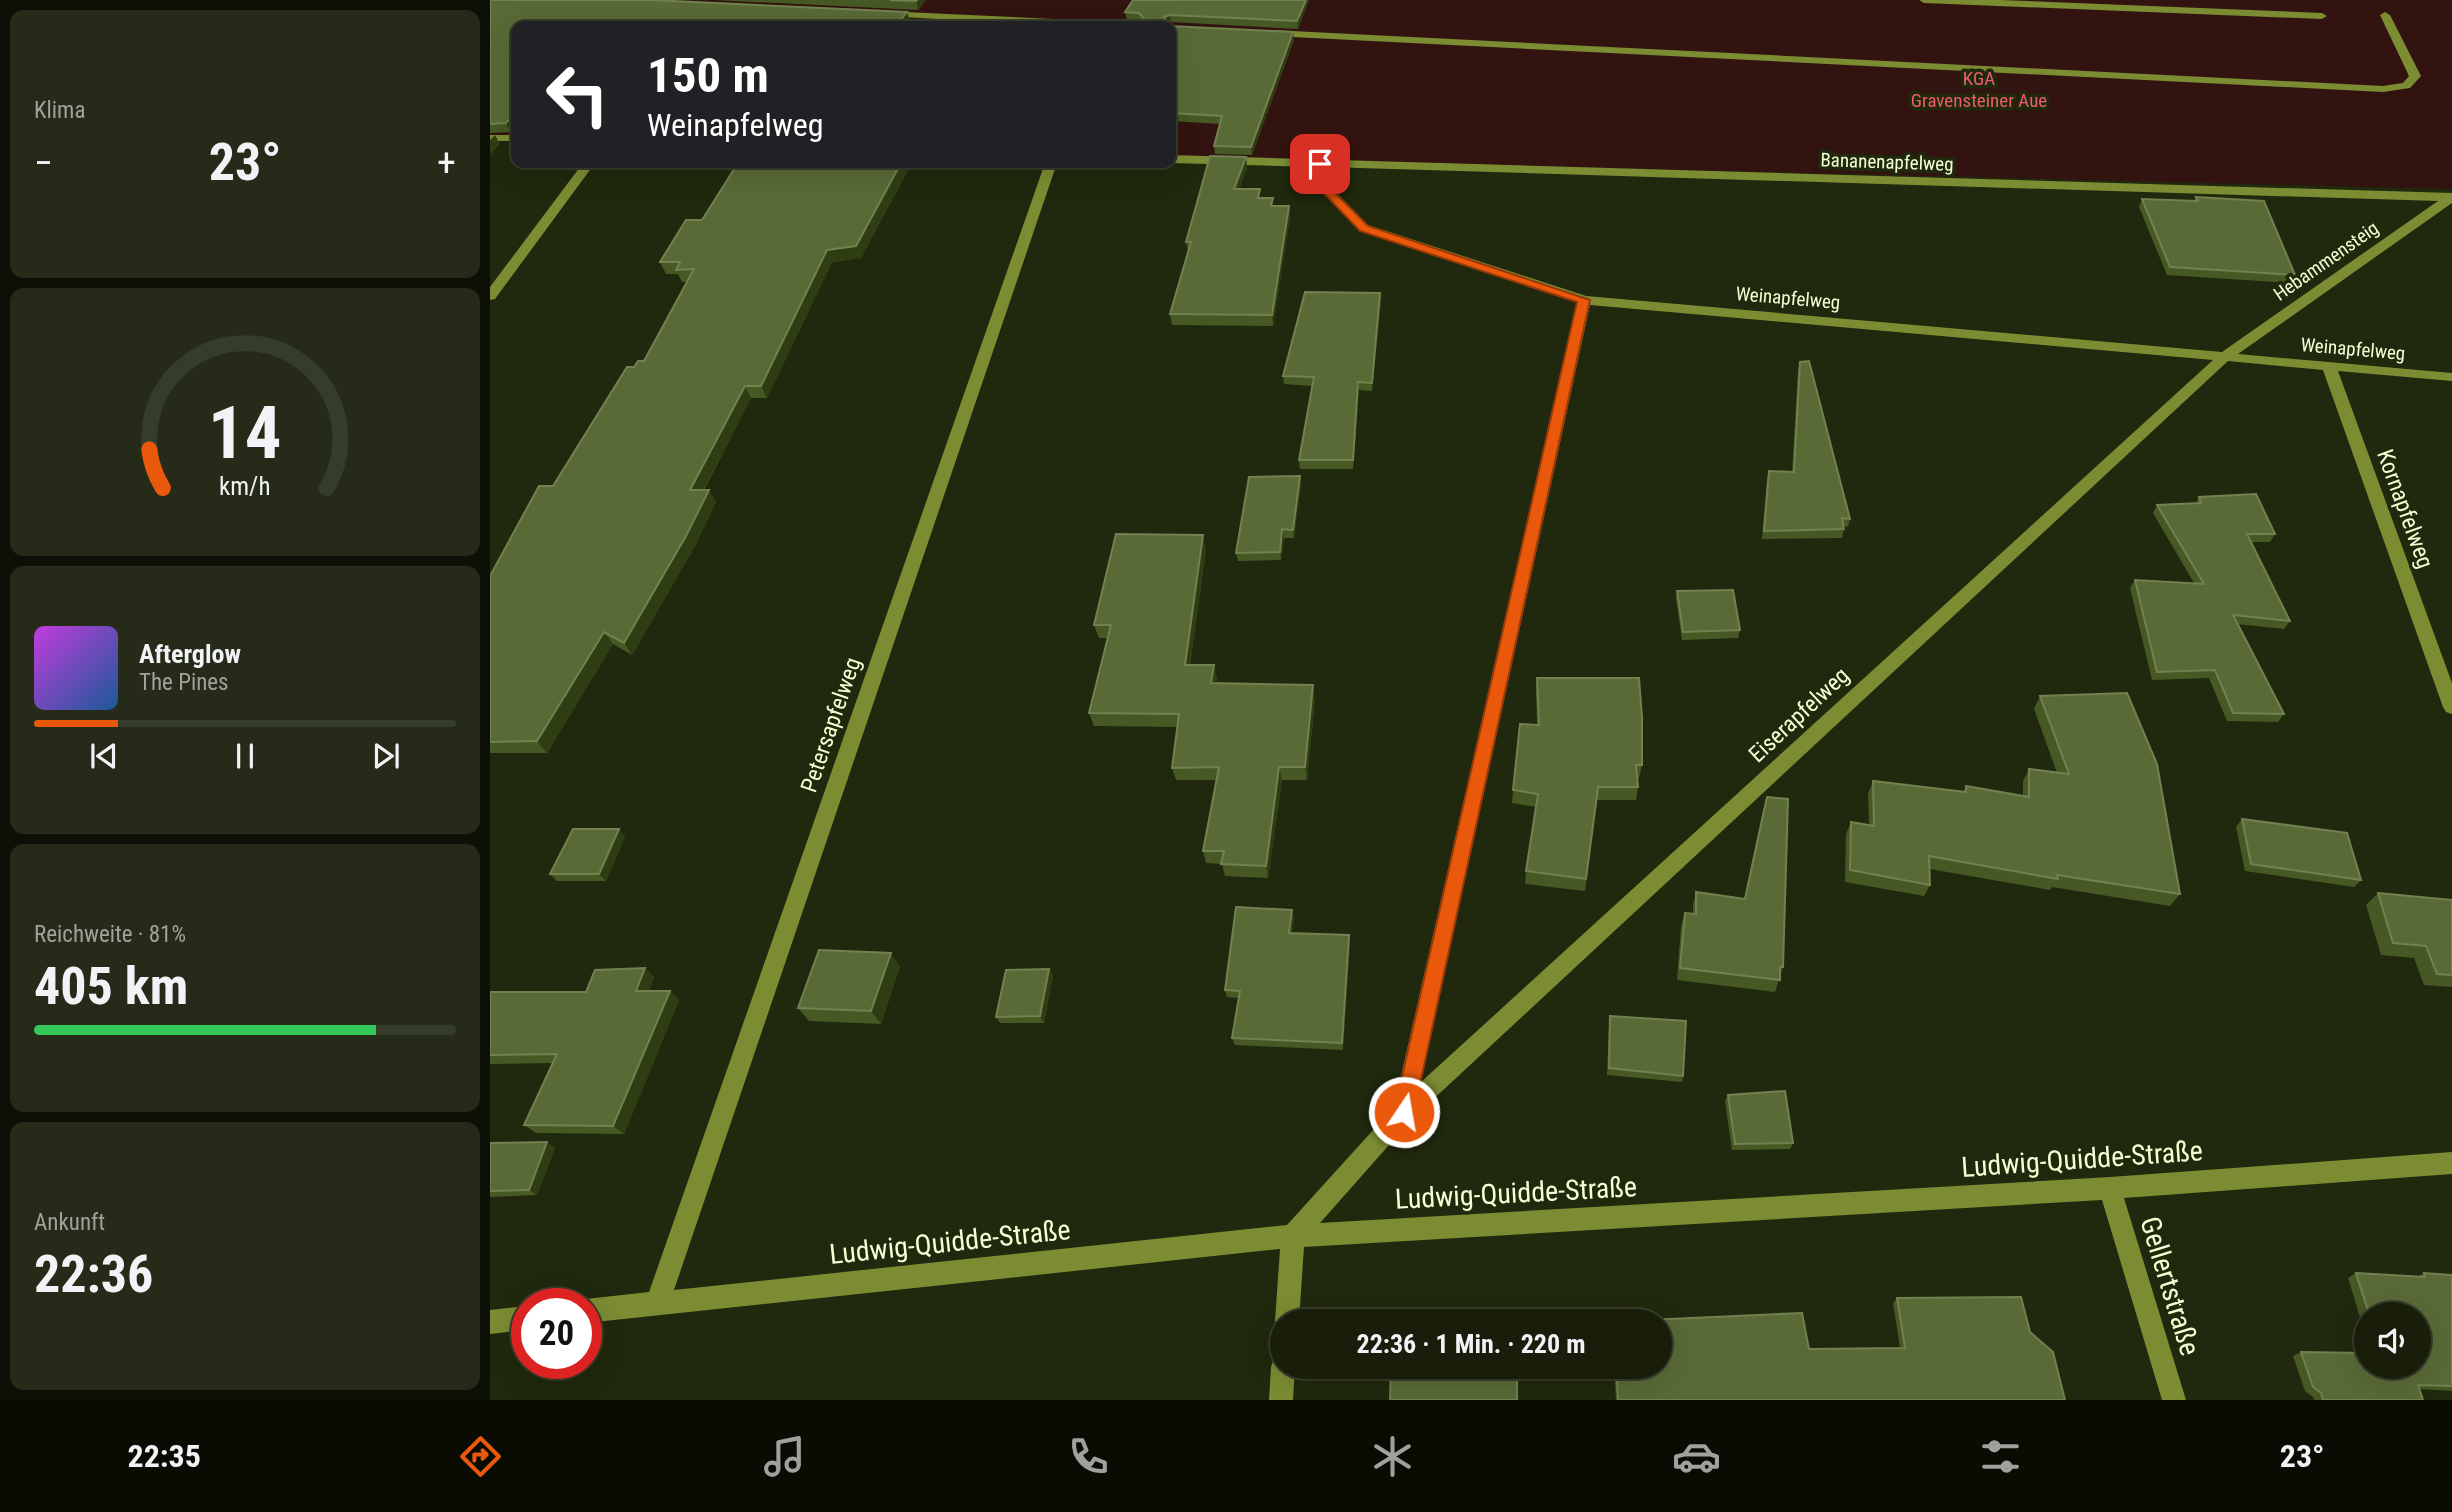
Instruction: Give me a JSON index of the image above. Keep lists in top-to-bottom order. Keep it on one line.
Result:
{"streets":{"street":["Bananenapfelweg","Hebammensteig","Weinapfelweg","Kornapfelweg","Eiserapfelweg","Petersapfelweg","Ludwig-Quidde-Straße","Gellertstraße"]},"crossings":[["Bananenapfelweg","Hebammensteig"],["Bananenapfelweg","Weinapfelweg"],["Hebammensteig","Weinapfelweg"],["Hebammensteig","Eiserapfelweg"],["Weinapfelweg","Kornapfelweg"],["Weinapfelweg","Eiserapfelweg"],["Eiserapfelweg","Ludwig-Quidde-Straße"],["Petersapfelweg","Ludwig-Quidde-Straße"],["Ludwig-Quidde-Straße","Gellertstraße"]],"parks":["KGA Gravensteiner Aue"],"page":{"tile":["Klima",["Reichweite · 81%","405 km"],["Ankunft","22:36"]],"turn":["150 m","Weinapfelweg"],"heat":["−","23°","+"],"song":["Afterglow","The Pines"],"limit":"20","trip":"22:36 · 1 Min. · 220 m","tabs":["22:35","23°"],"gauge":["14","km/h"]}}
